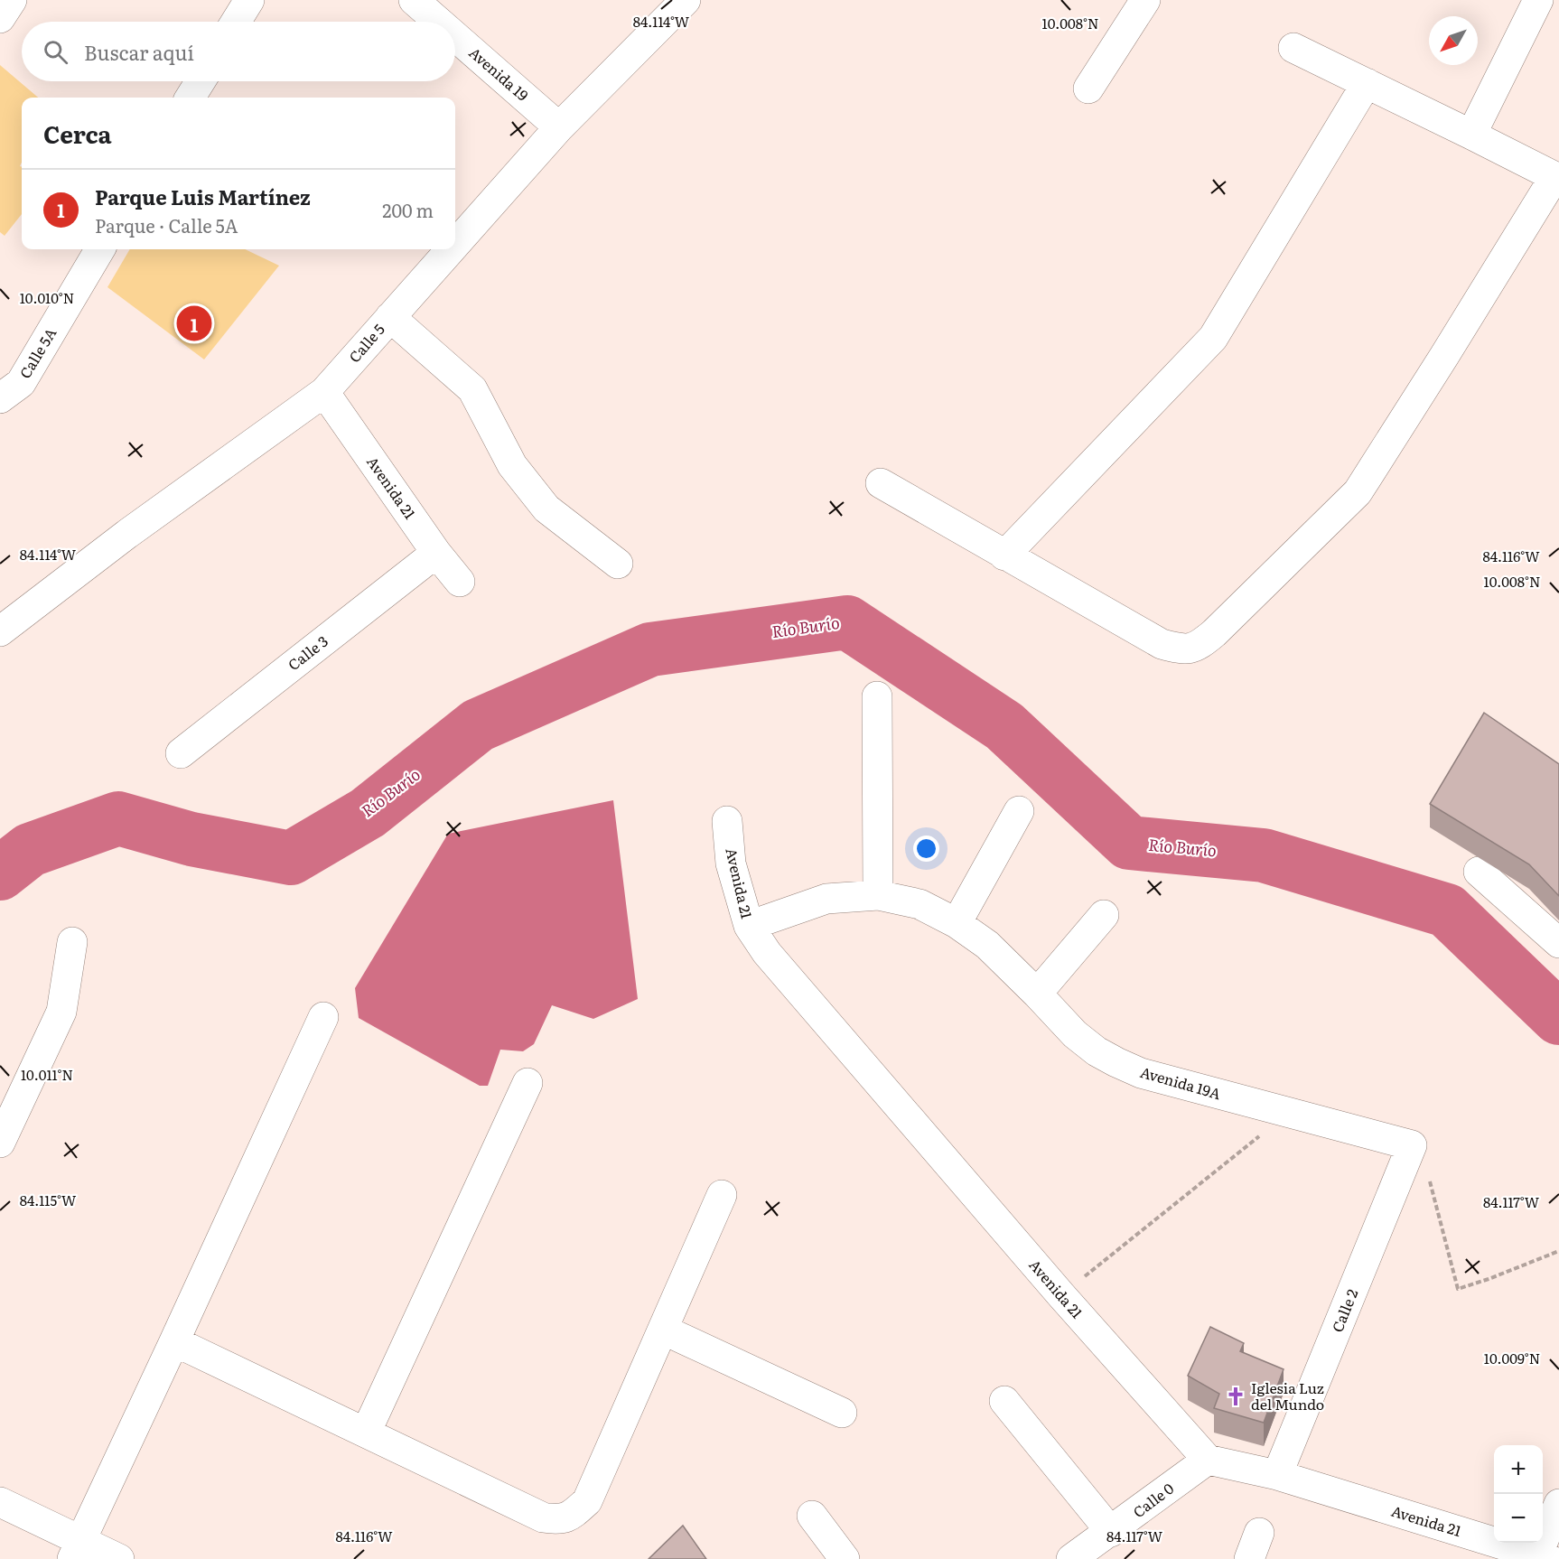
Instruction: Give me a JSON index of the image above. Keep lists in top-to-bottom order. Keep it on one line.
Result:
{"streets":{"street":["Avenida 19","Calle 5","Calle 5A","Avenida 21","Calle 3","Avenida 19A","Calle 2","Calle 0"]},"crossings":[["Avenida 19","Calle 5"],["Calle 5","Avenida 21"],["Avenida 21","Calle 3"],["Avenida 21","Avenida 19A"],["Avenida 21","Calle 2"],["Avenida 21","Calle 0"],["Avenida 19A","Calle 2"]],"water":["Río Burío"],"places":{"church":["Iglesia Luz del Mundo"]},"north":"bottom left","page":{"search":"Buscar aquí","heading":"Cerca","list":[{"mark":"1","name":"Parque Luis Martínez","note":"Parque · Calle 5A","value":"200 m"}],"pins":"1","map_buttons":["+","−"]},"coordinates":["84.114°W","10.008°N","10.010°N","84.116°W","10.011°N","84.115°W","84.117°W","10.009°N"]}
